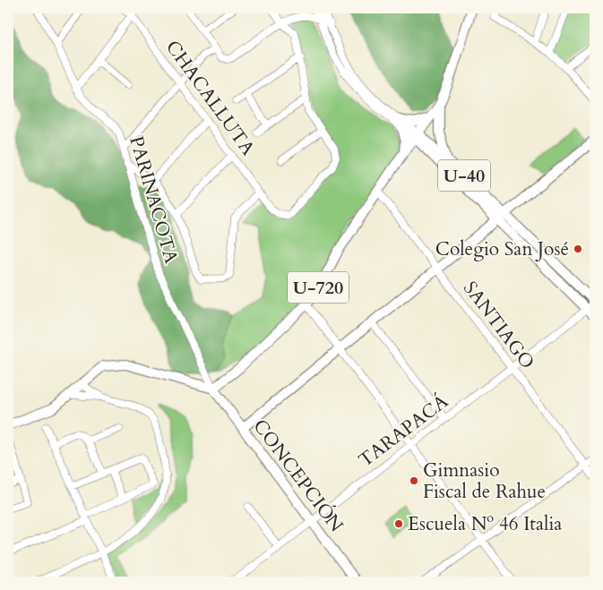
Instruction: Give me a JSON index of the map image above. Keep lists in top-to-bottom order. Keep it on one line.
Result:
{"streets":{"main road":["U-40","U-720","CONCEPCIÓN"],"street":["CHACALLUTA","PARINACOTA","SANTIAGO","TARAPACÁ"]},"crossings":[["PARINACOTA","U-720"],["PARINACOTA","CONCEPCIÓN"],["U-720","SANTIAGO"],["U-720","CONCEPCIÓN"],["SANTIAGO","TARAPACÁ"],["TARAPACÁ","CONCEPCIÓN"]],"places":["Colegio San José","Gimnasio Fiscal de Rahue","Escuela Nº 46 Italia"]}
